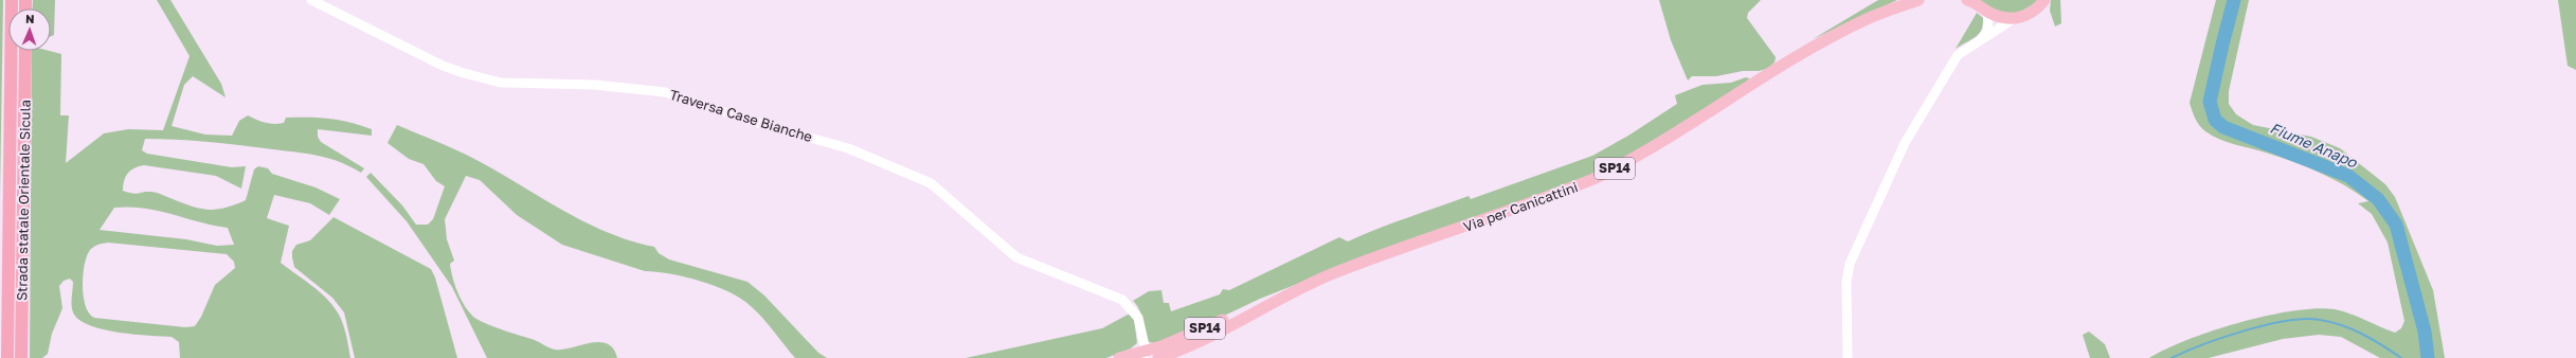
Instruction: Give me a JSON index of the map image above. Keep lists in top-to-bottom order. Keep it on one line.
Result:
{"streets":{"highway":["Strada statale Orientale Sicula"],"main road":["SP14","Via per Canicattini"],"street":["Traversa Case Bianche"]},"crossings":[["Traversa Case Bianche","Via per Canicattini"]],"water":["Fiume Anapo"],"north":"top"}
